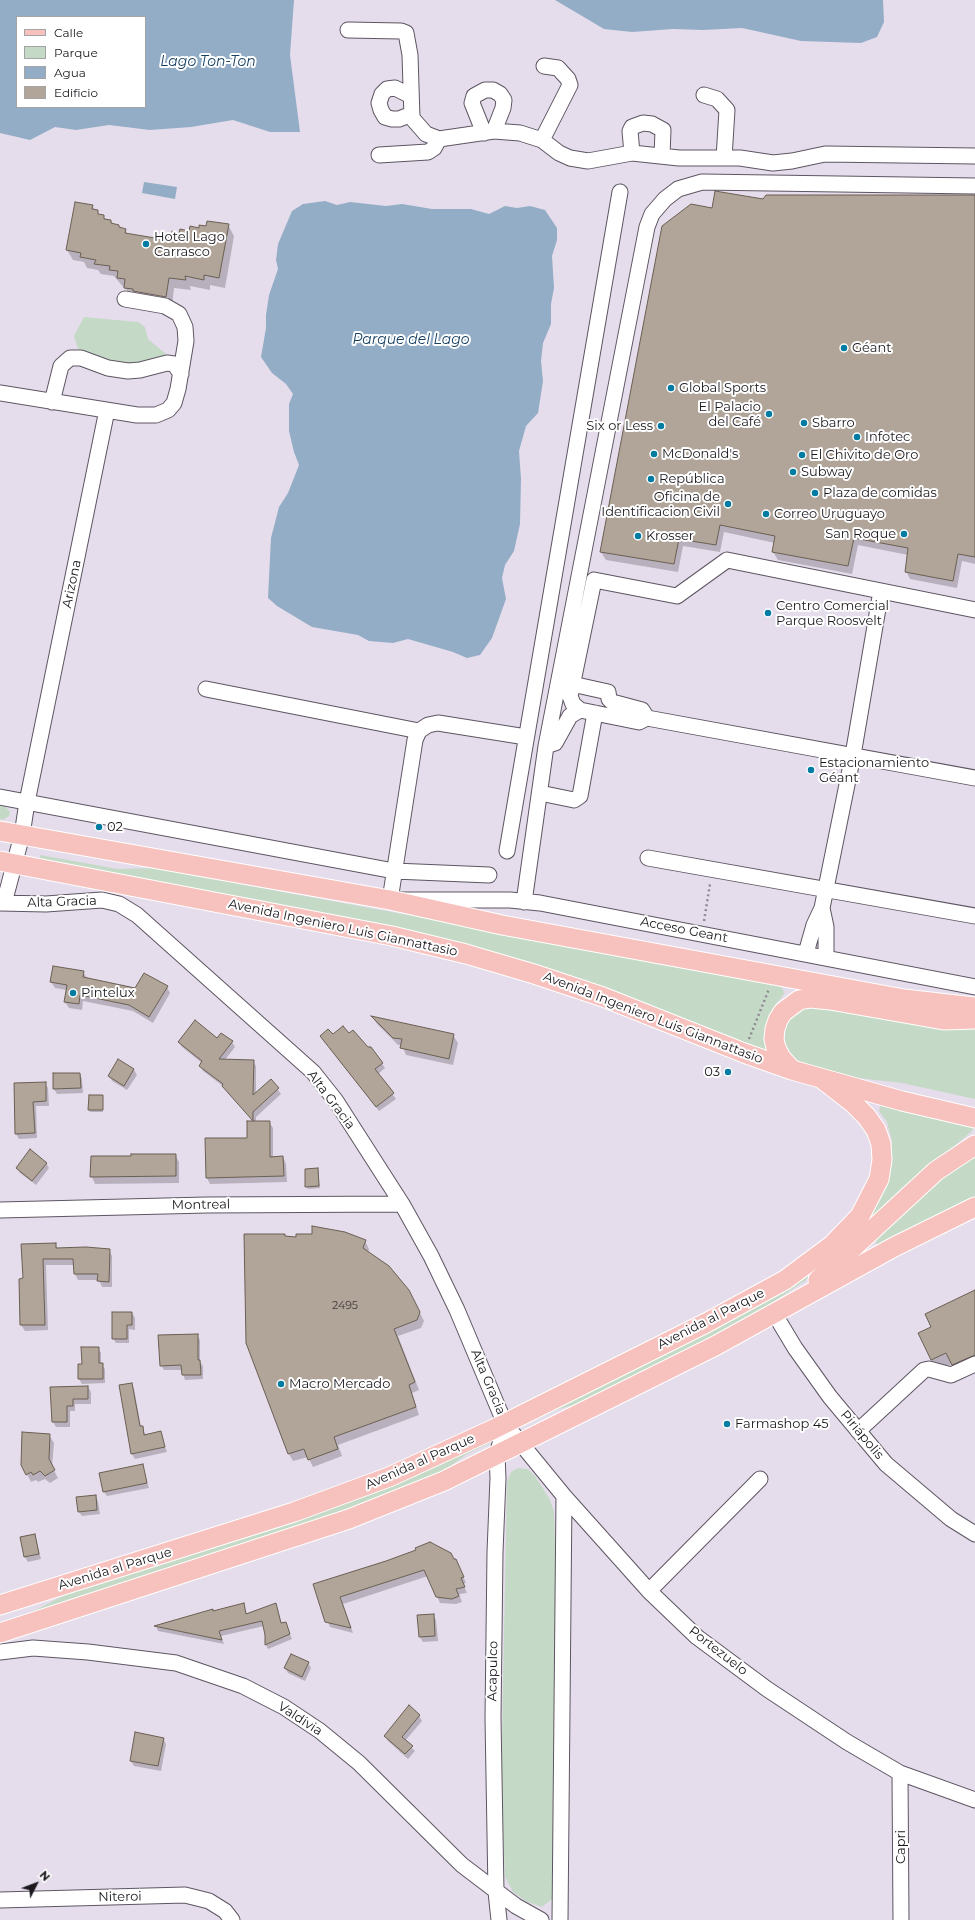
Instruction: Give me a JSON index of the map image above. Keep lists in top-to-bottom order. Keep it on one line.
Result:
{"streets":{"main road":["Avenida Ingeniero Luis Giannattasio","Avenida al Parque"],"street":["Arizona","Alta Gracia","Acceso Geant","Montreal","Piriápolis","Portezuelo","Acapulco","Valdivia","Capri","Niteroi"]},"crossings":[["Arizona","Alta Gracia"],["Arizona","Avenida Ingeniero Luis Giannattasio"],["Alta Gracia","Montreal"],["Alta Gracia","Avenida al Parque"],["Alta Gracia","Portezuelo"],["Avenida Ingeniero Luis Giannattasio","Avenida al Parque"],["Avenida al Parque","Piriápolis"],["Avenida al Parque","Portezuelo"],["Avenida al Parque","Acapulco"],["Portezuelo","Capri"],["Acapulco","Valdivia"]],"water":["Lago Ton-Ton","Parque del Lago"],"places":["Hotel Lago Carrasco","Géant","Global Sports","El Palacio del Café","Sbarro","Six or Less","Infotec","McDonald's","El Chivito de Oro","Subway","República","Plaza de comidas","Oficina de Identificacion Civil","Correo Uruguayo","San Roque","Krosser","Centro Comercial Parque Roosvelt","Estacionamiento Géant","02","Pintelux","03","Macro Mercado","Farmashop 45"],"house_numbers":["2495"],"legend":["Calle","Parque","Agua","Edificio"],"north":"top right"}
